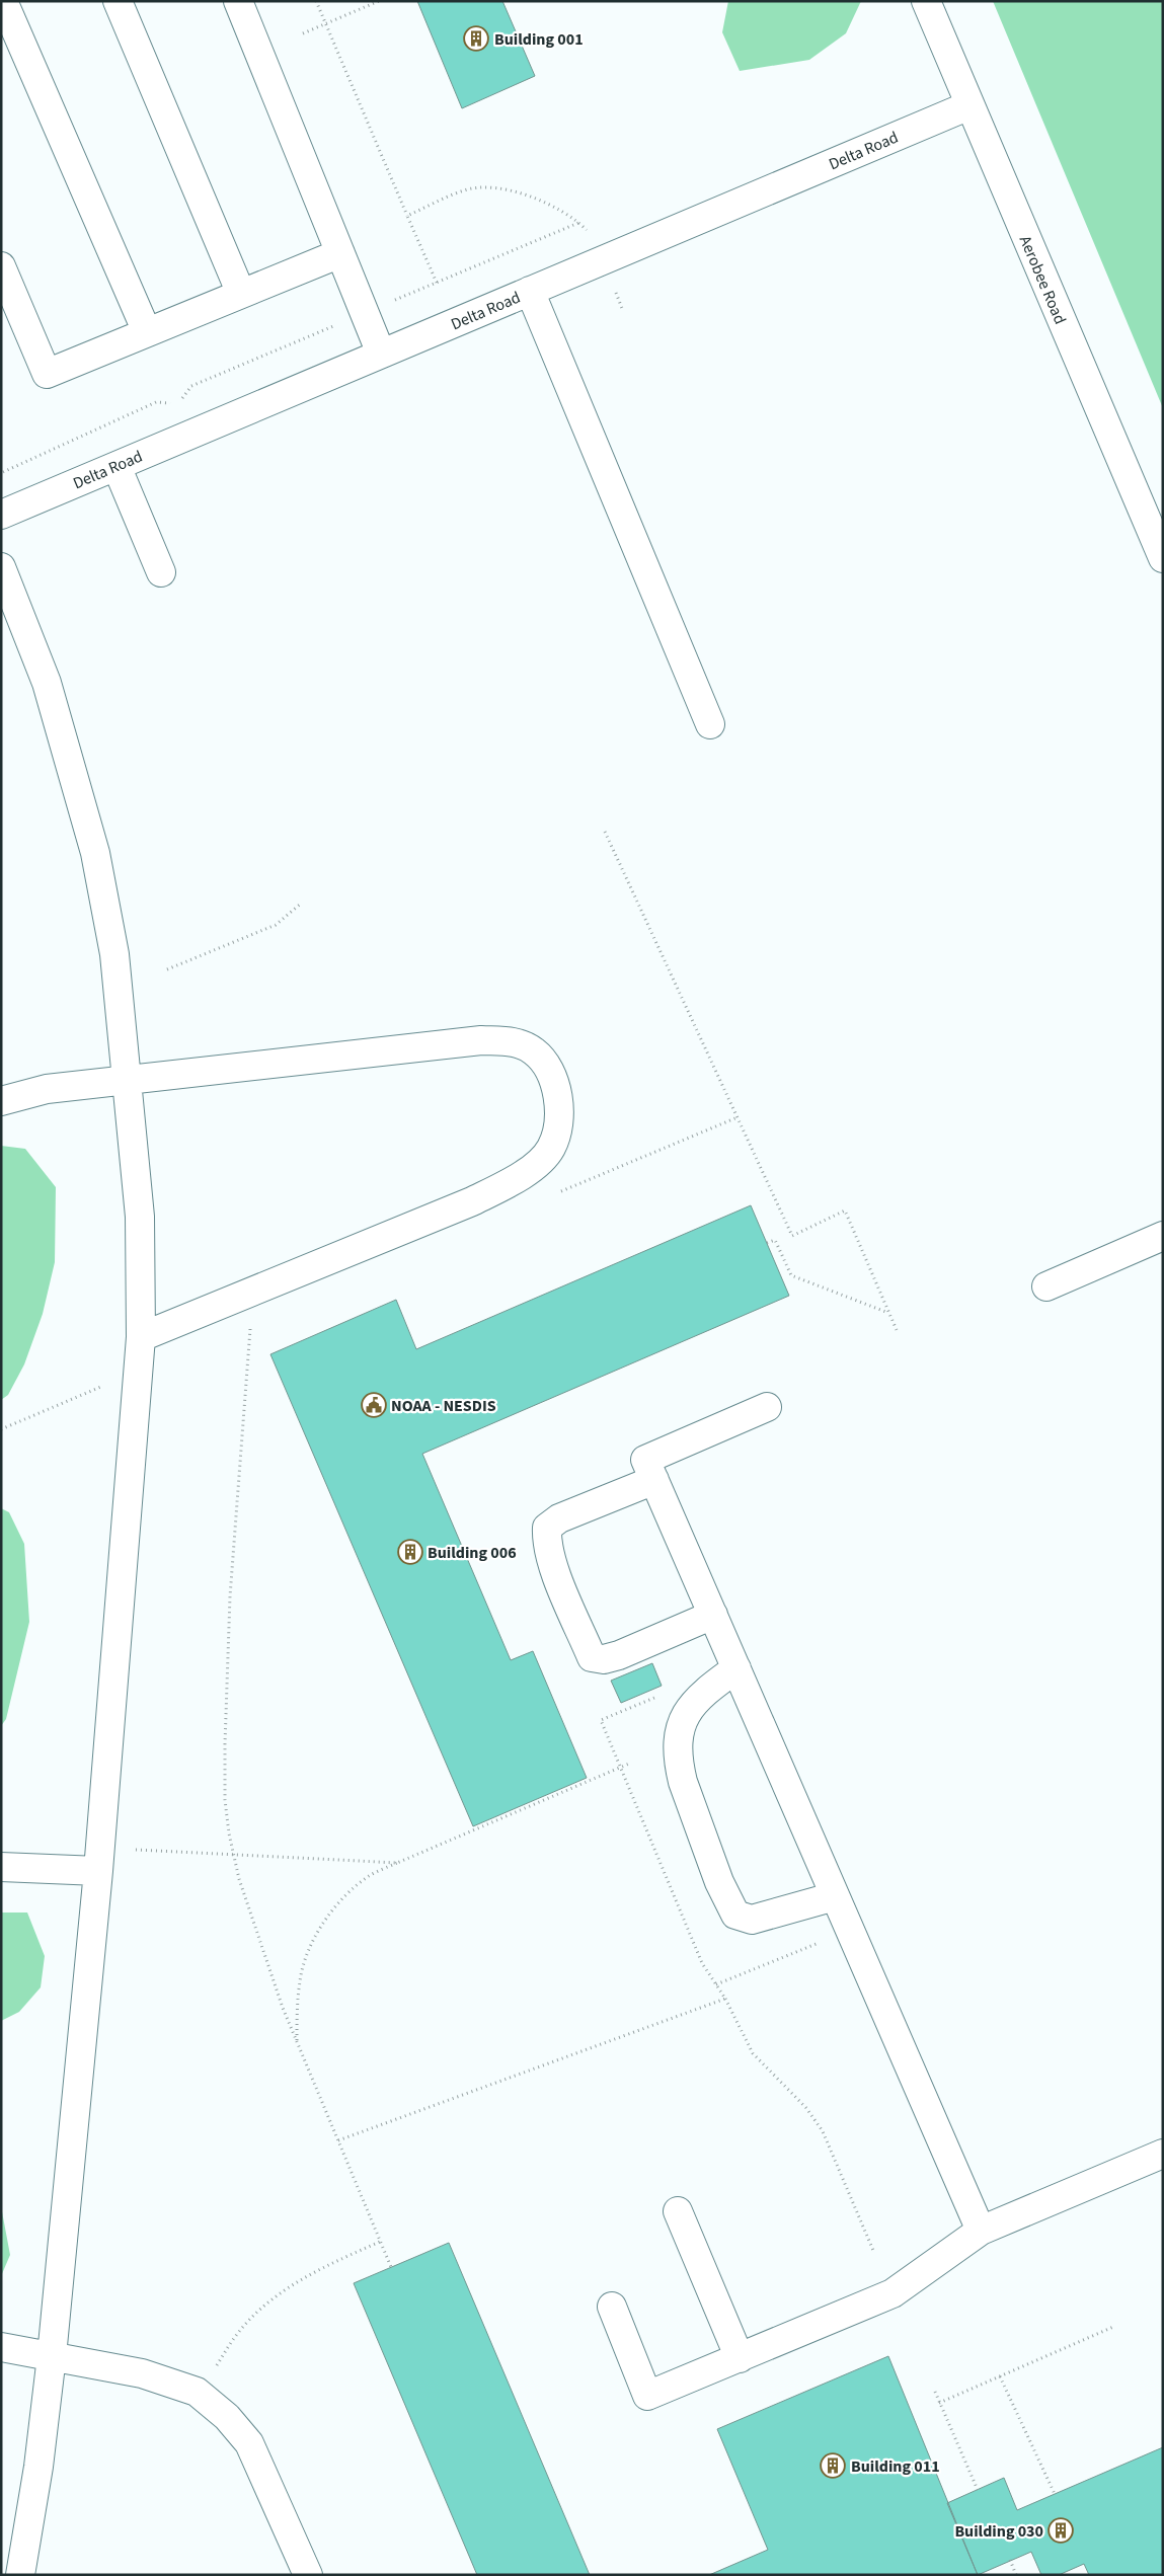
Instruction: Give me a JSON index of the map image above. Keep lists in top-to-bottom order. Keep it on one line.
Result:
{"streets":{"street":["Delta Road","Aerobee Road"]},"crossings":[["Delta Road","Aerobee Road"]],"places":{"building":["Building 001","Building 006","Building 011","Building 030"],"public building":["NOAA - NESDIS"]}}
